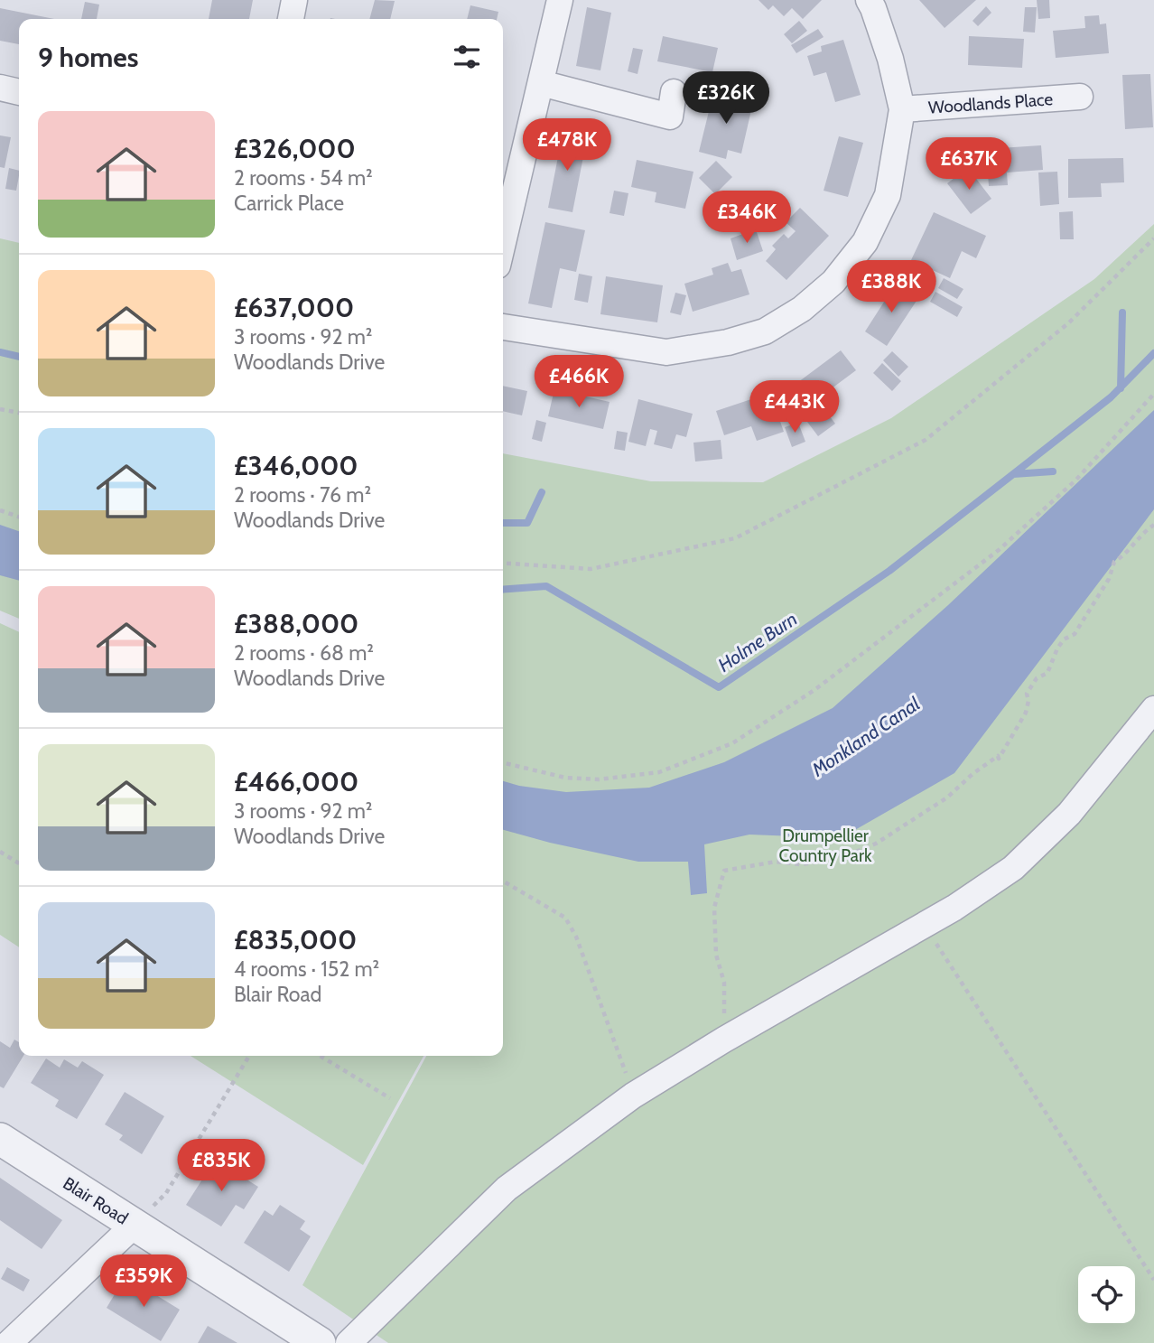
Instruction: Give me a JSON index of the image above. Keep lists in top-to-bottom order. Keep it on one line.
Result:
{"streets":{"street":["Woodlands Place","Blair Road"]},"water":["Holme Burn","Monkland Canal"],"parks":["Drumpellier Country Park"],"page":{"heading":"9 homes","price":["£326K","£478K","£637K","£346K","£388K","£466K","£443K","£835K","£359K"],"list":[{"name":"£326,000","note":"2 rooms · 54 m² · Carrick Place"},{"name":"£637,000","note":"3 rooms · 92 m² · Woodlands Drive"},{"name":"£346,000","note":"2 rooms · 76 m² · Woodlands Drive"},{"name":"£388,000","note":"2 rooms · 68 m² · Woodlands Drive"},{"name":"£466,000","note":"3 rooms · 92 m² · Woodlands Drive"},{"name":"£835,000","note":"4 rooms · 152 m² · Blair Road"}]}}
